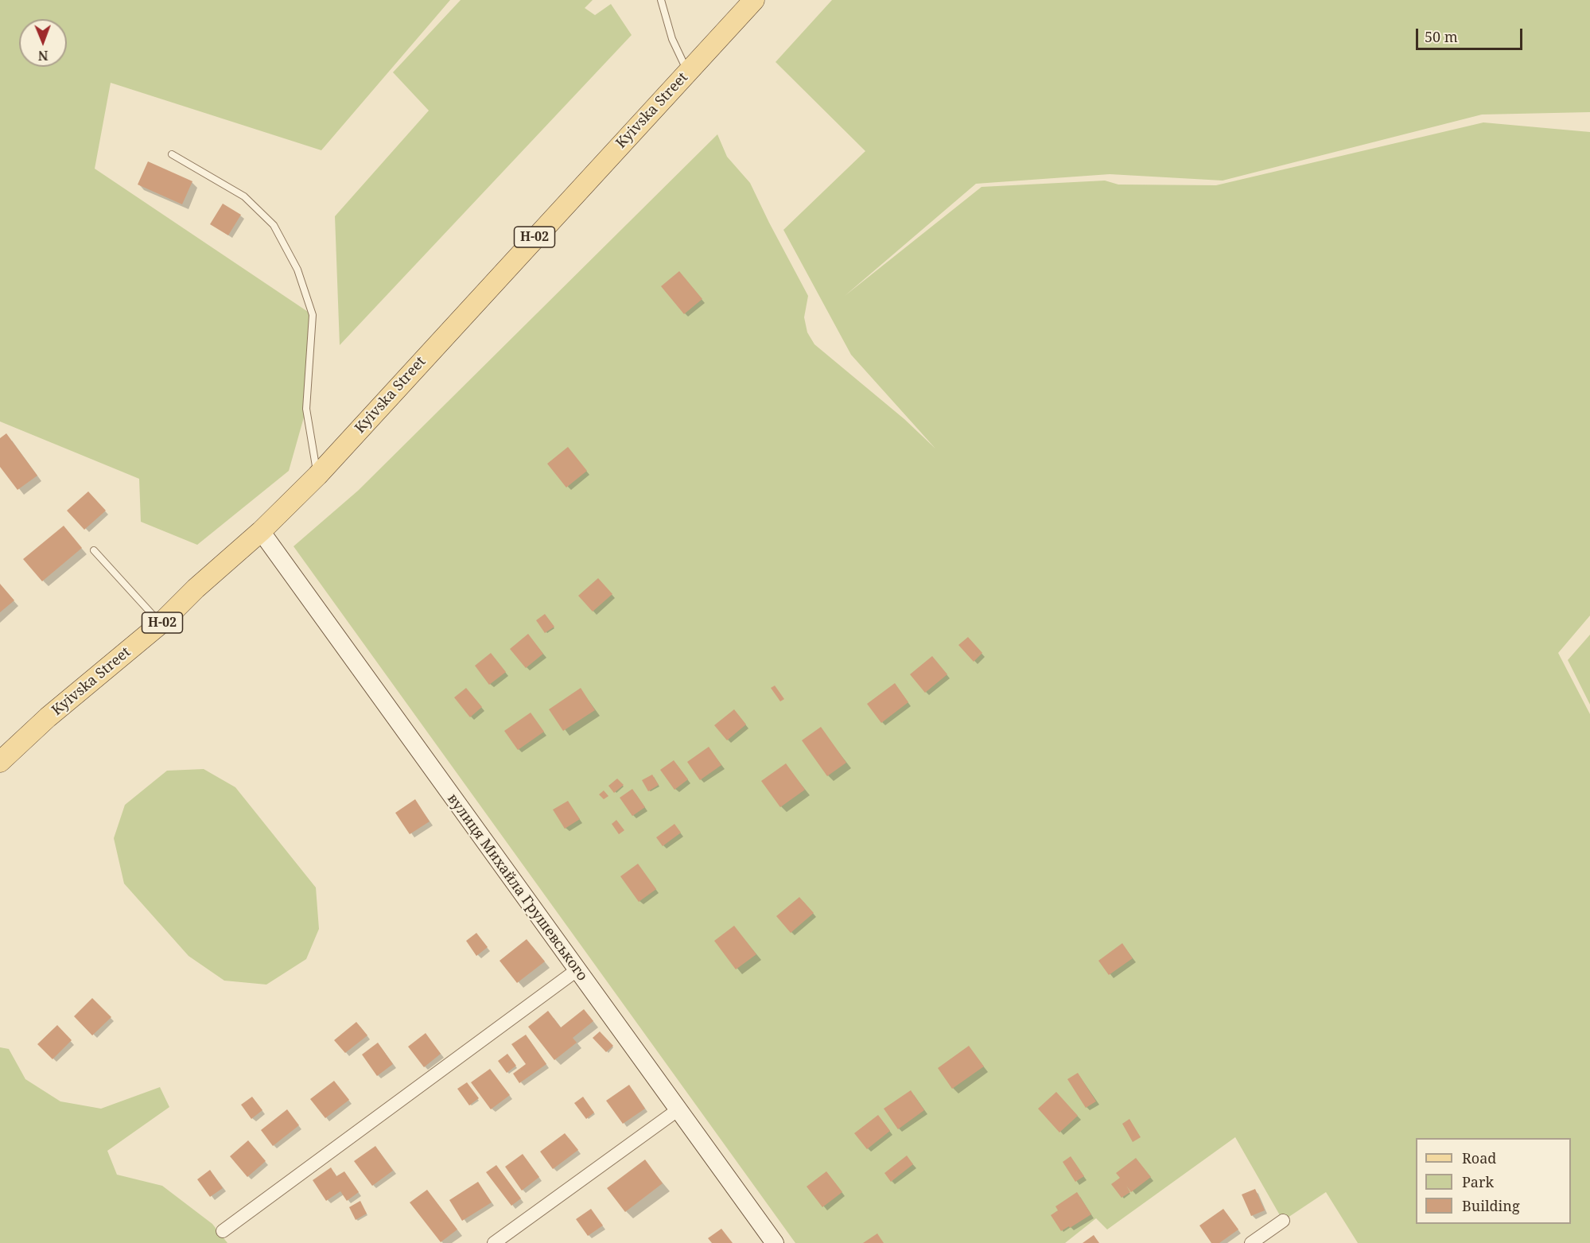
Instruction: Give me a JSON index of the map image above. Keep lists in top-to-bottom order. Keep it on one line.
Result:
{"streets":{"main road":["Kyivska Street","Н-02"],"street":["вулиця Михайла Грушевського"]},"crossings":[["Kyivska Street","вулиця Михайла Грушевського"]],"legend":["Road","Park","Building"],"scale_bar":"50 m","north":"bottom"}
